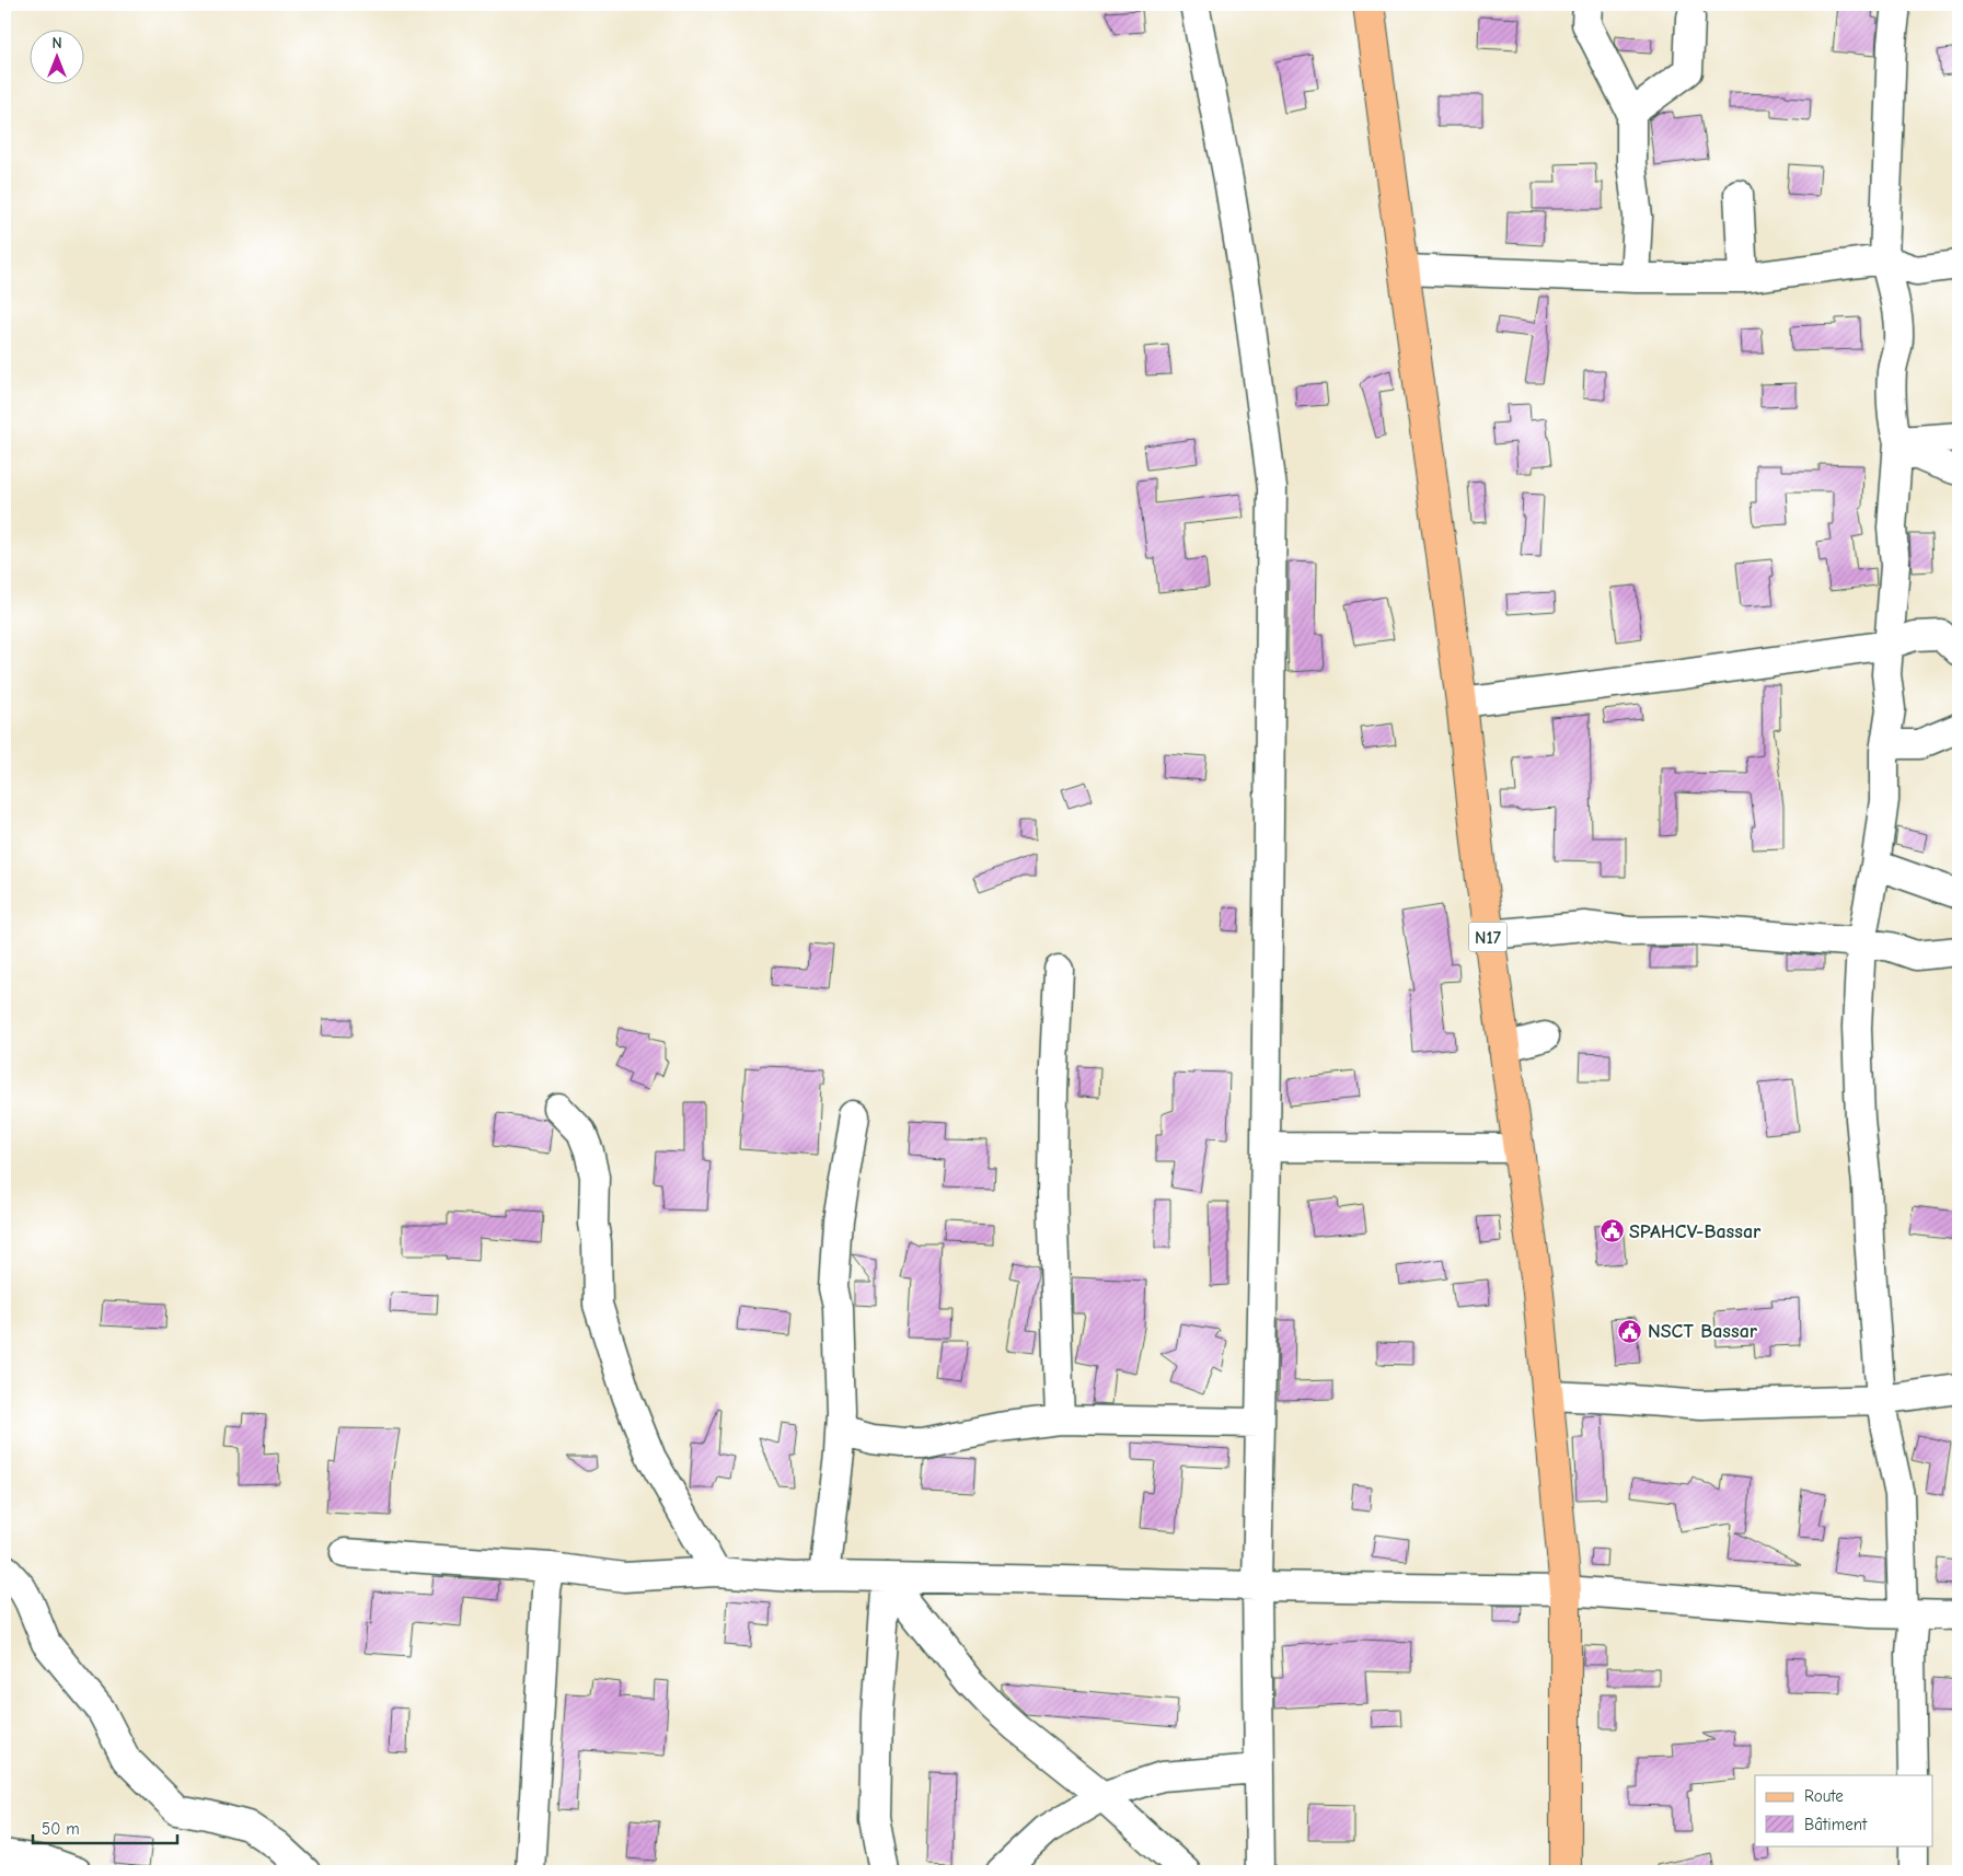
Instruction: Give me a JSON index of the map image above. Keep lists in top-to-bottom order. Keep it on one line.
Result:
{"streets":{"main road":["N17"]},"places":{"public building":["SPAHCV-Bassar","NSCT Bassar"]},"legend":["Route","Bâtiment"],"scale_bar":"50 m","north":"top"}
